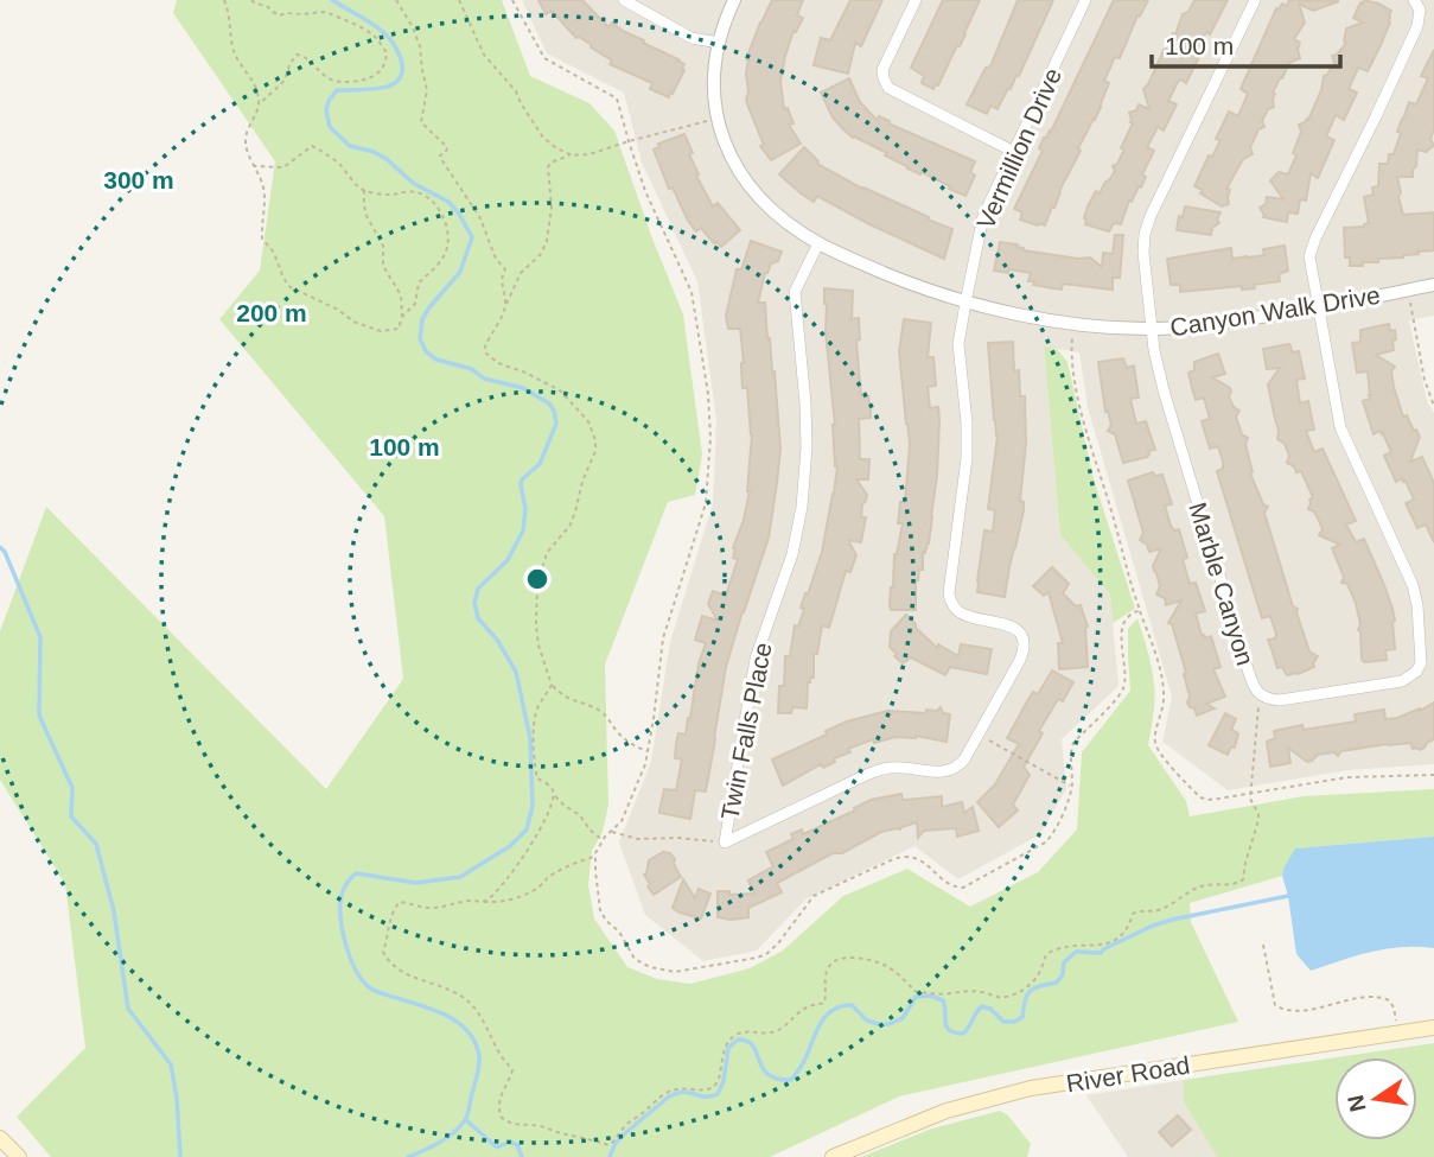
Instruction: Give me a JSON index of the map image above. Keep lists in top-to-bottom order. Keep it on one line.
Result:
{"streets":{"main road":["River Road"],"street":["Vermillion Drive","Canyon Walk Drive","Marble Canyon","Twin Falls Place"]},"crossings":[["Vermillion Drive","Canyon Walk Drive"],["Vermillion Drive","Twin Falls Place"],["Canyon Walk Drive","Marble Canyon"],["Canyon Walk Drive","Twin Falls Place"]],"scale_bar":"100 m","north":"left","rings":["300 m","200 m","100 m"]}
